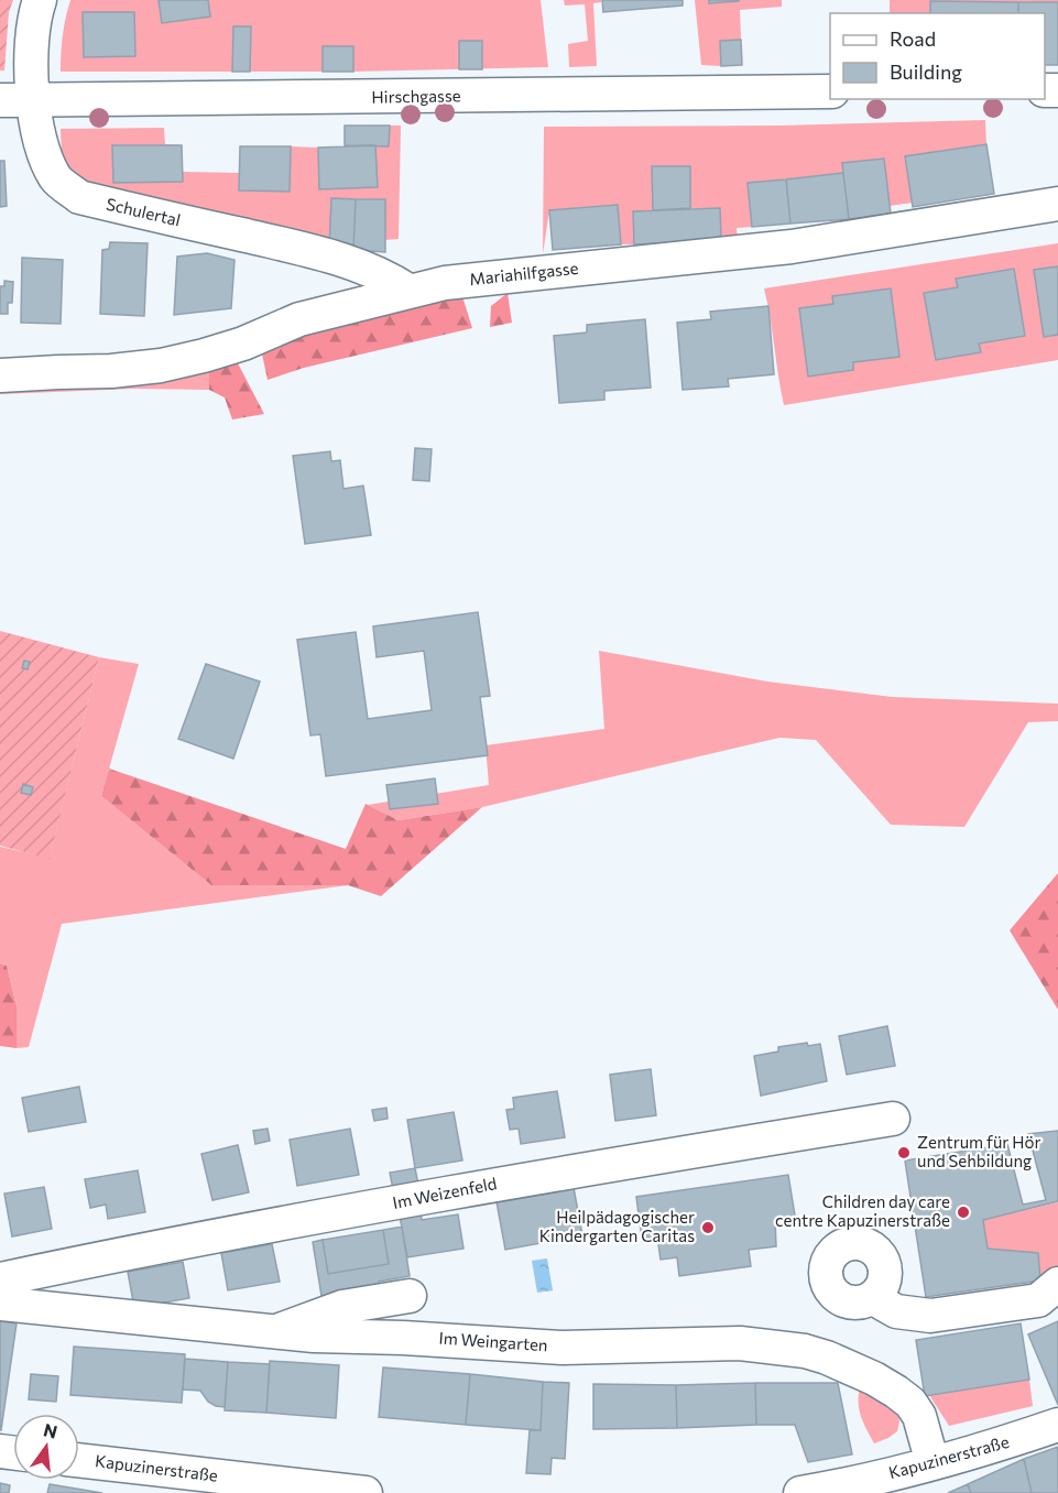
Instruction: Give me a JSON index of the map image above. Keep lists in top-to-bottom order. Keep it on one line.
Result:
{"streets":{"street":["Hirschgasse","Schulertal","Mariahilfgasse","Im Weizenfeld","Im Weingarten","Kapuzinerstraße"]},"crossings":[["Hirschgasse","Schulertal"],["Schulertal","Mariahilfgasse"],["Im Weingarten","Kapuzinerstraße"]],"places":["Zentrum für Hör und Sehbildung","Children day care centre Kapuzinerstraße","Heilpädagogischer Kindergarten Caritas"],"legend":["Road","Building"],"north":"top"}
